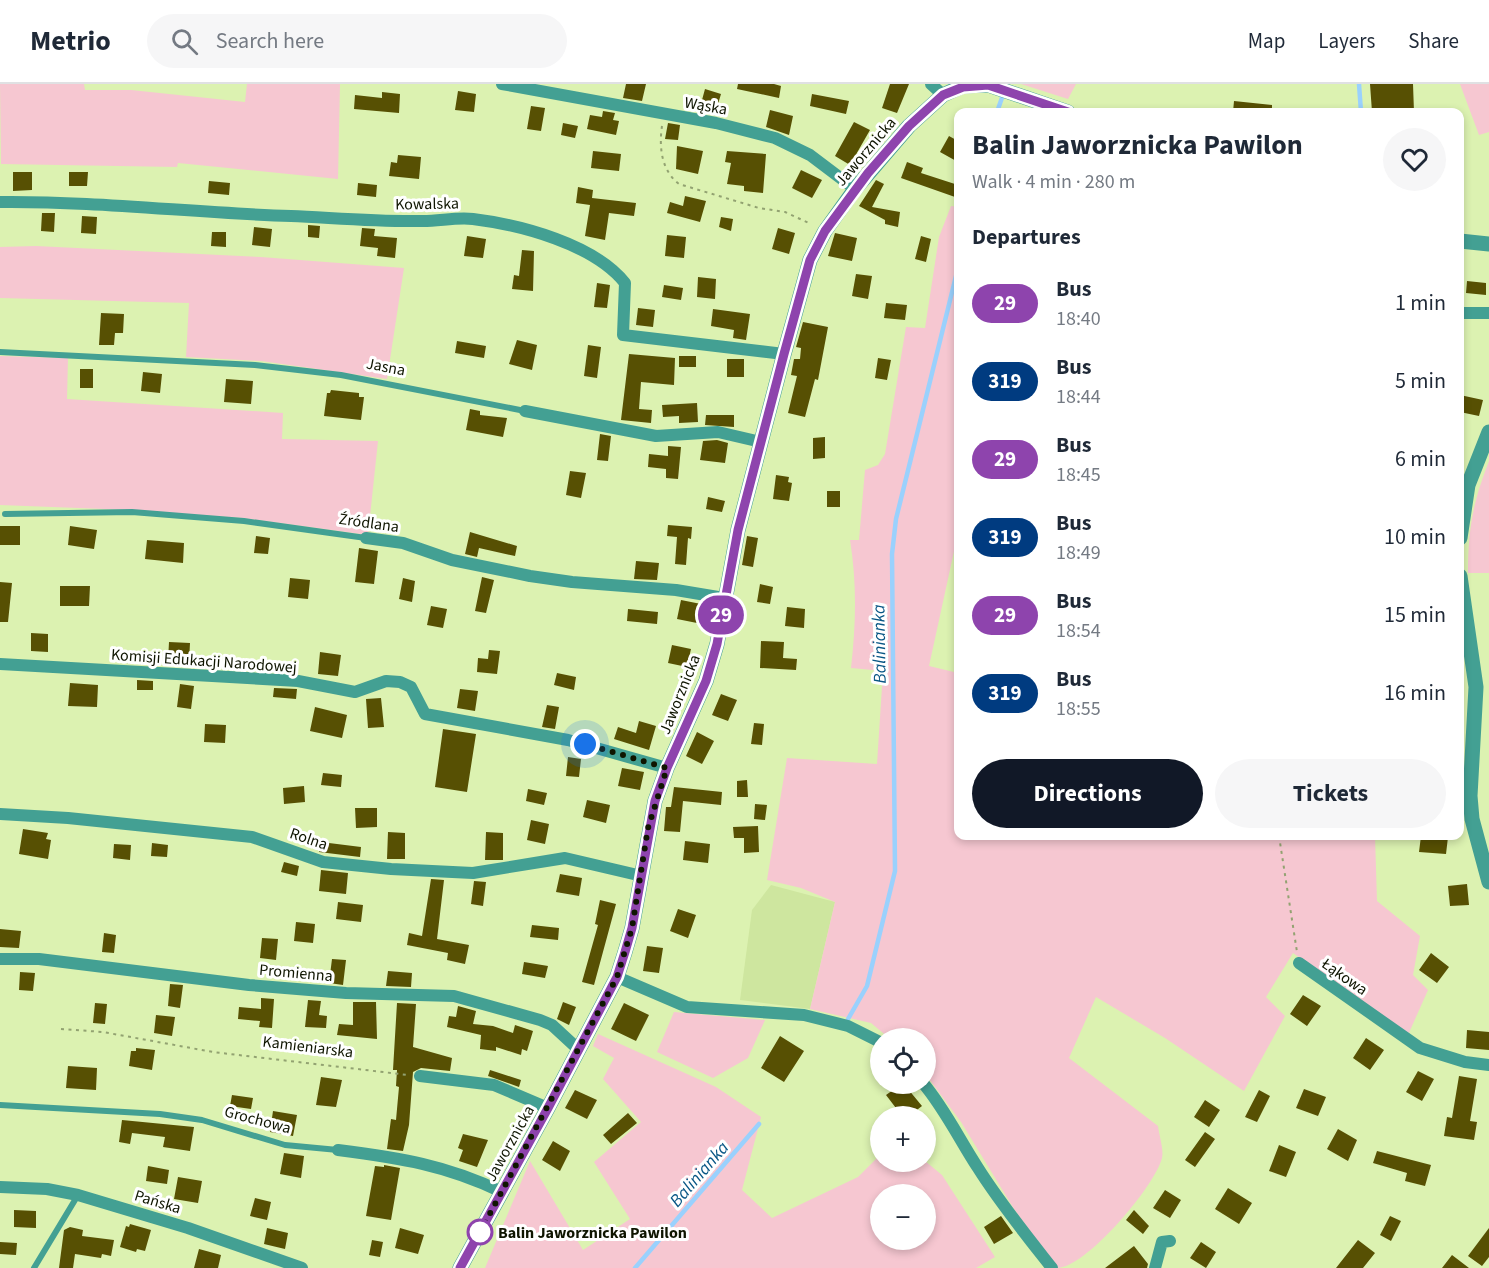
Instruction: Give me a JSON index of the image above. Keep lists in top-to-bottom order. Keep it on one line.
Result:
{"streets":{"street":["Wąska","Jaworznicka","Kowalska","Jasna","Źródlana","Komisji Edukacji Narodowej","Rolna","Promienna","Łąkowa","Grochowa","Pańska"],"path":["Kamieniarska"]},"crossings":[["Wąska","Jaworznicka"],["Jaworznicka","Kowalska"],["Jaworznicka","Jasna"],["Jaworznicka","Źródlana"],["Jaworznicka","Komisji Edukacji Narodowej"],["Jaworznicka","Rolna"],["Jaworznicka","Promienna"],["Jaworznicka","Grochowa"]],"water":["Balinianka"],"places":["Balin Jaworznicka Pawilon"],"lines":["bus line 29"],"page":{"header":"Metrio","search":"Search here","nav":["Map","Layers","Share"],"on_map":"29","heading":[["Balin Jaworznicka Pawilon","Walk · 4 min · 280 m"],"Departures"],"list":[{"mark":"29","name":"Bus","note":"18:40","value":"1 min"},{"mark":"319","name":"Bus","note":"18:44","value":"5 min"},{"mark":"29","name":"Bus","note":"18:45","value":"6 min"},{"mark":"319","name":"Bus","note":"18:49","value":"10 min"},{"mark":"29","name":"Bus","note":"18:54","value":"15 min"},{"mark":"319","name":"Bus","note":"18:55","value":"16 min"}],"buttons":["Directions","Tickets"],"map_buttons":["+","−"]}}
